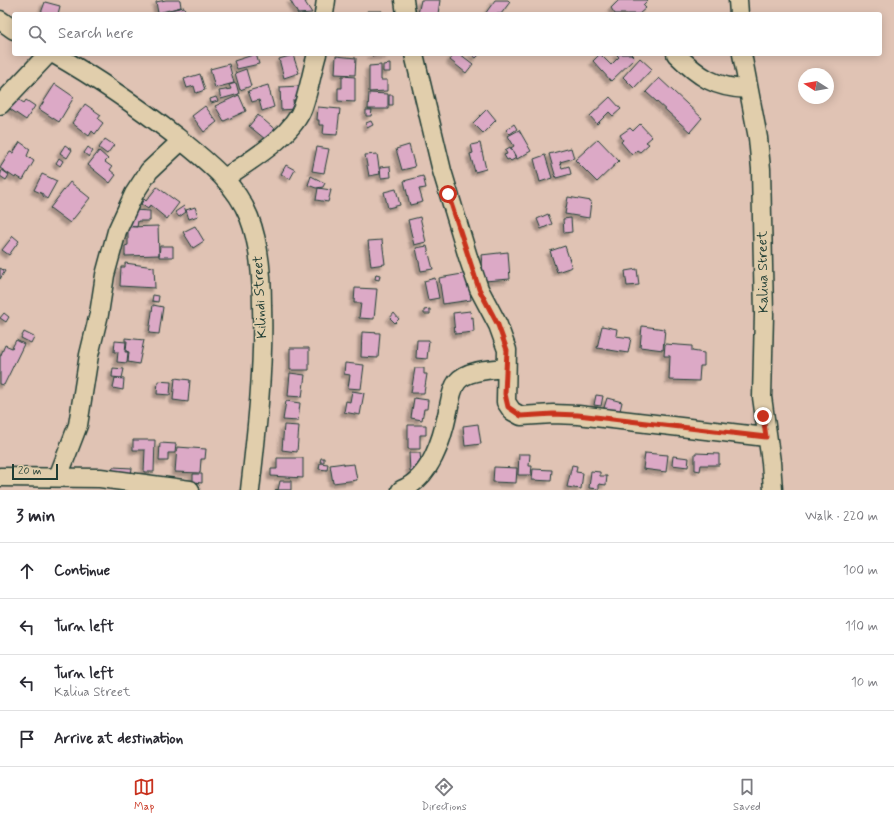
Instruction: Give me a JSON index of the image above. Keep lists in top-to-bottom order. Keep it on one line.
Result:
{"streets":{"street":["Kaliua Street","Kilindi Street"]},"scale_bar":"20 m","north":"left","page":{"search":"Search here","scale":"20 m","heading":["3 min","Walk · 220 m"],"list":[["Continue","100 m"],["Turn left","110 m"],["Turn left","Kaliua Street","10 m"],"Arrive at destination"],"nav":["Map","Directions","Saved"]}}
